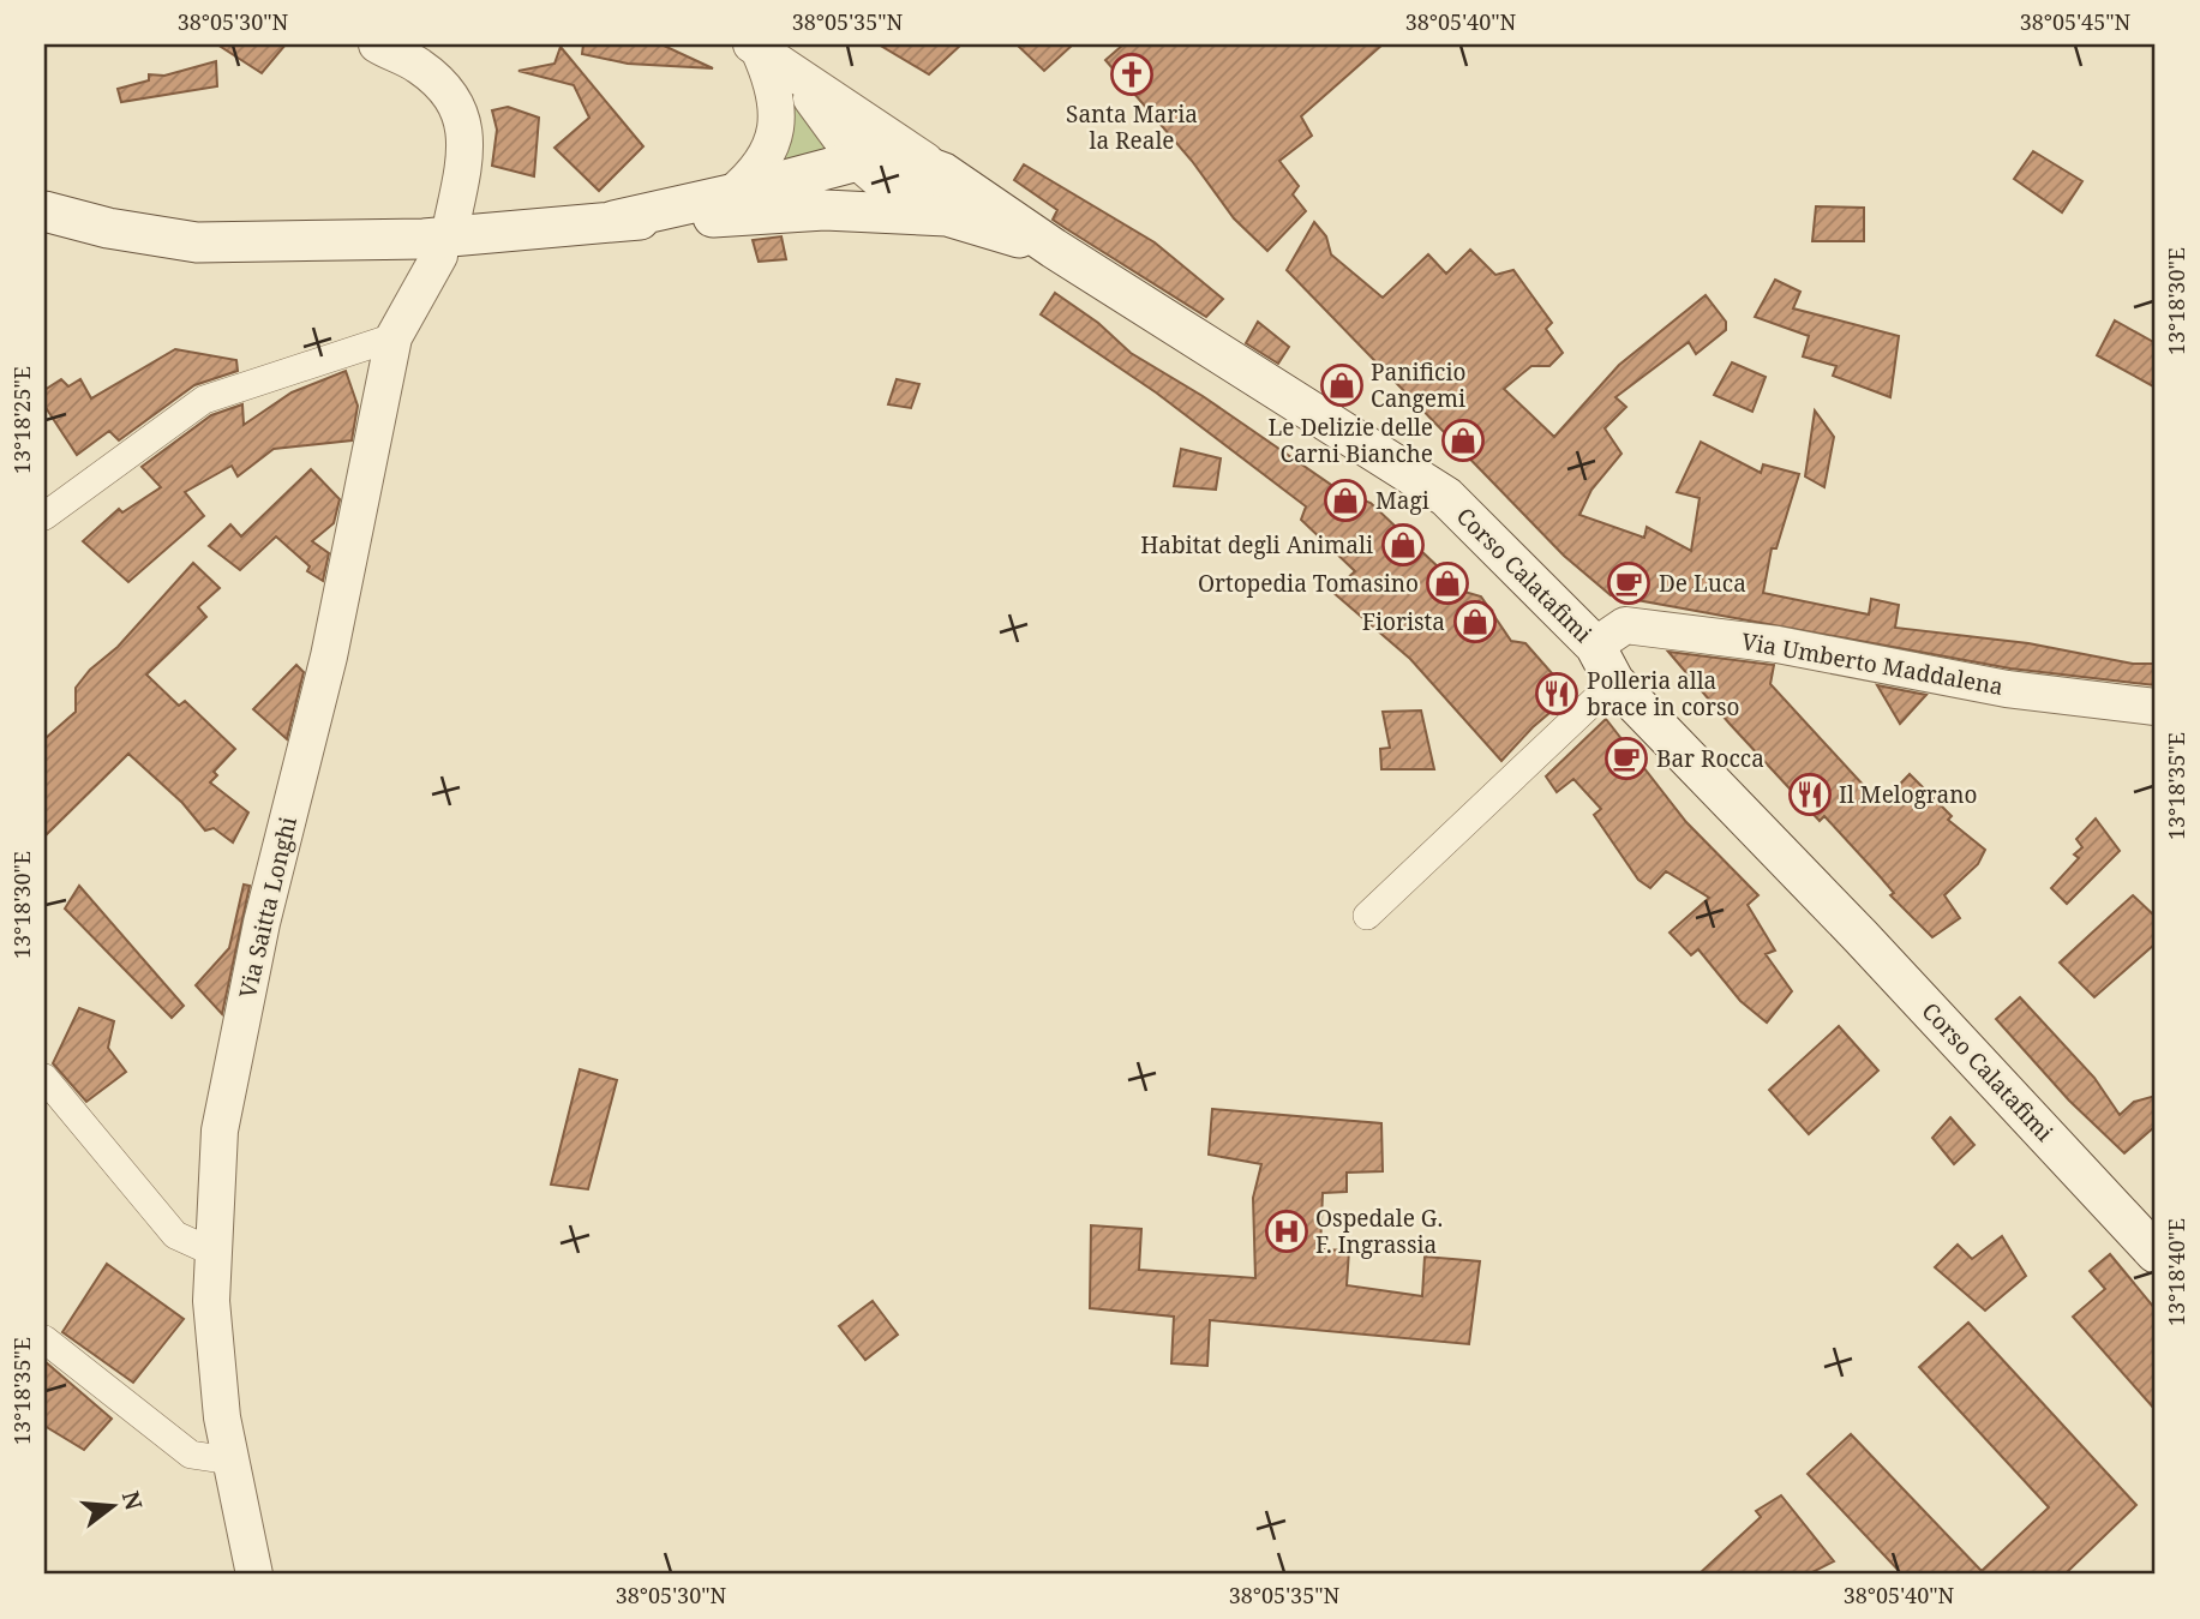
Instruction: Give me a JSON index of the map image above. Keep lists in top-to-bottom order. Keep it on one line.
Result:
{"streets":{"main road":["Corso Calatafimi"],"street":["Via Umberto Maddalena","Via Saitta Longhi"]},"crossings":[["Corso Calatafimi","Via Umberto Maddalena"]],"places":{"church":["Santa Maria la Reale"],"shop":["Panificio Cangemi","Le Delizie delle Carni Bianche","Magi","Habitat degli Animali","Ortopedia Tomasino","Fiorista"],"cafe":["De Luca","Bar Rocca"],"restaurant":["Polleria alla brace in corso","Il Melograno"],"hospital":["Ospedale G. F. Ingrassia"]},"north":"right","coordinates":["38°05'30\"N","38°05'35\"N","38°05'40\"N","38°05'45\"N","13°18'30\"E","13°18'25\"E","13°18'35\"E","13°18'40\"E"]}
